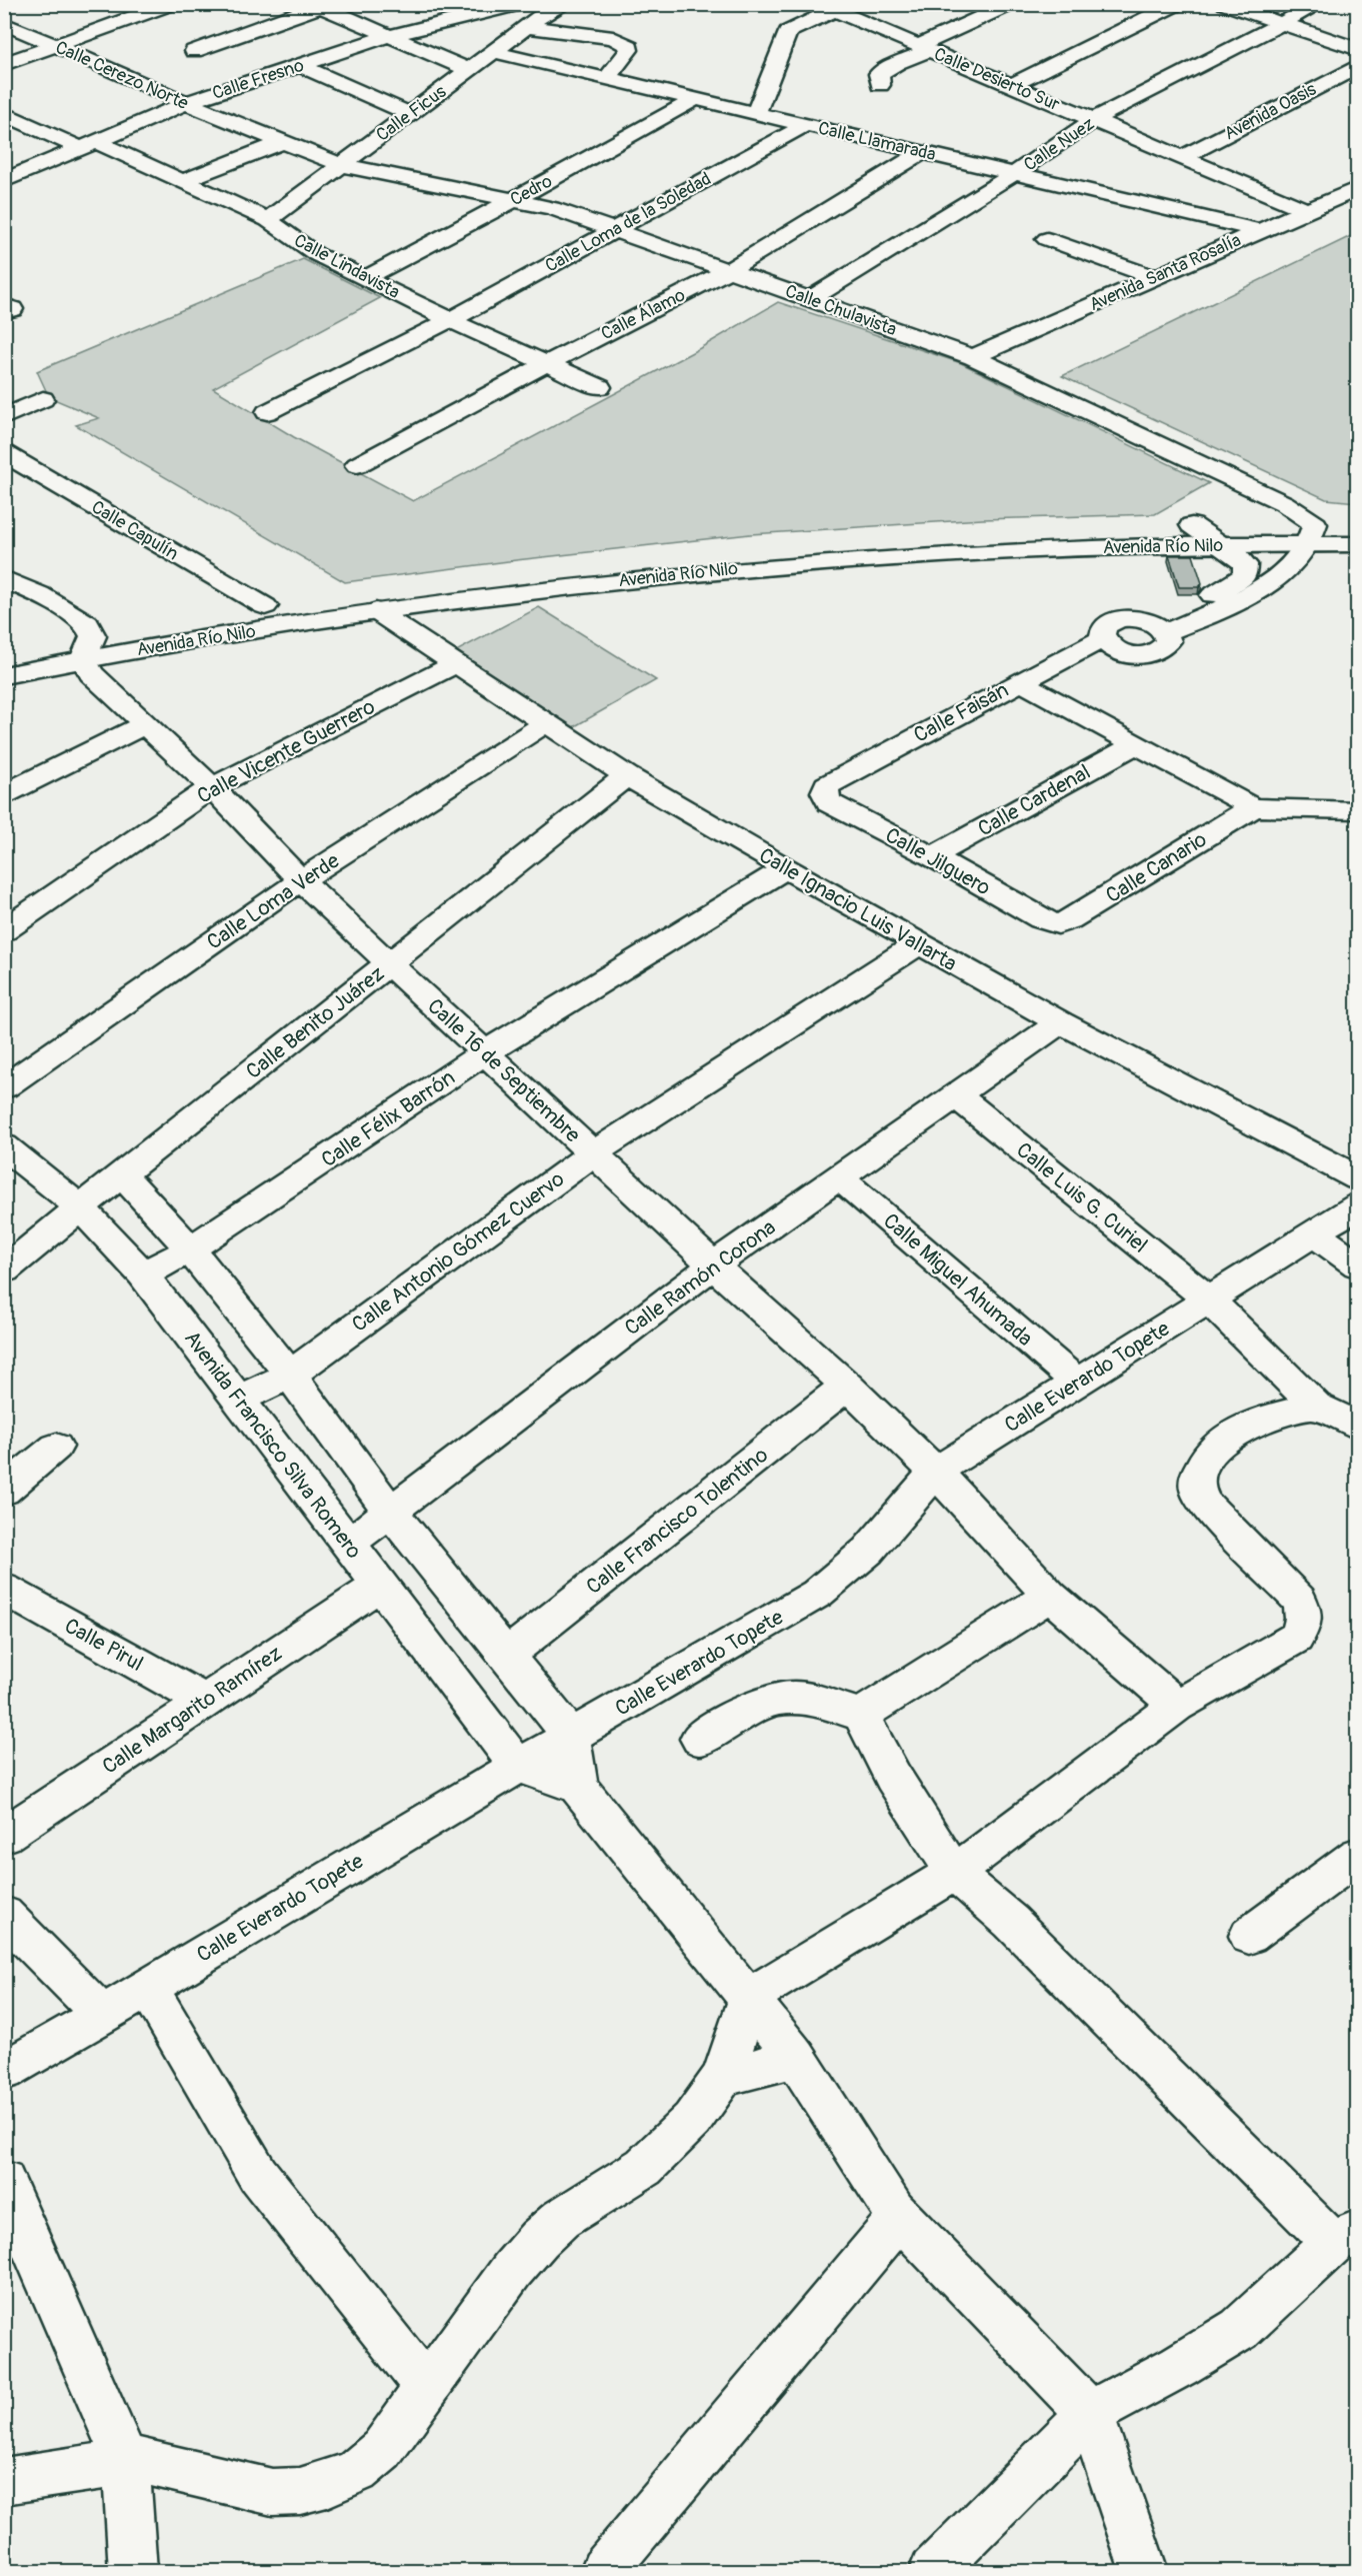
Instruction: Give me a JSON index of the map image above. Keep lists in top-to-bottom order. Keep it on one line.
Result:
{"streets":{"street":["Calle Cerezo Norte","Calle Fresno","Calle Desierto Sur","Avenida Oasis","Calle Ficus","Calle Llamarada","Calle Nuez","Cedro","Calle Loma de la Soledad","Calle Lindavista","Avenida Santa Rosalía","Calle Chulavista","Calle Álamo","Calle Capulín","Avenida Río Nilo","Calle Faisán","Calle Vicente Guerrero","Calle Cardenal","Calle Jilguero","Calle Canario","Calle Loma Verde","Calle Ignacio Luis Vallarta","Calle Benito Juárez","Calle 16 de Septiembre","Calle Félix Barrón","Calle Luis G. Curiel","Calle Antonio Gómez Cuervo","Calle Ramón Corona","Calle Miguel Ahumada","Calle Everardo Topete","Avenida Francisco Silva Romero","Calle Francisco Tolentino","Calle Pirul","Calle Margarito Ramírez"]},"crossings":[["Calle Cerezo Norte","Calle Fresno"],["Calle Cerezo Norte","Calle Ficus"],["Calle Cerezo Norte","Calle Chulavista"],["Calle Fresno","Calle Lindavista"],["Calle Desierto Sur","Avenida Oasis"],["Calle Desierto Sur","Calle Nuez"],["Calle Desierto Sur","Avenida Santa Rosalía"],["Calle Ficus","Calle Llamarada"],["Calle Ficus","Calle Lindavista"],["Calle Ficus","Calle Chulavista"],["Calle Llamarada","Calle Nuez"],["Calle Llamarada","Cedro"],["Calle Llamarada","Calle Loma de la Soledad"],["Calle Llamarada","Avenida Santa Rosalía"],["Calle Llamarada","Calle Álamo"],["Calle Nuez","Calle Chulavista"],["Cedro","Calle Lindavista"],["Cedro","Calle Chulavista"],["Calle Loma de la Soledad","Calle Lindavista"],["Calle Loma de la Soledad","Calle Chulavista"],["Calle Lindavista","Calle Álamo"],["Avenida Santa Rosalía","Calle Chulavista"],["Calle Chulavista","Calle Álamo"],["Calle Chulavista","Avenida Río Nilo"],["Calle Capulín","Avenida Río Nilo"],["Avenida Río Nilo","Calle Ignacio Luis Vallarta"],["Avenida Río Nilo","Calle 16 de Septiembre"],["Calle Faisán","Calle Jilguero"],["Calle Vicente Guerrero","Calle Ignacio Luis Vallarta"],["Calle Vicente Guerrero","Calle 16 de Septiembre"],["Calle Cardenal","Calle Jilguero"],["Calle Jilguero","Calle Canario"],["Calle Loma Verde","Calle Ignacio Luis Vallarta"],["Calle Loma Verde","Calle 16 de Septiembre"],["Calle Ignacio Luis Vallarta","Calle Benito Juárez"],["Calle Ignacio Luis Vallarta","Calle Félix Barrón"],["Calle Ignacio Luis Vallarta","Calle Antonio Gómez Cuervo"],["Calle Ignacio Luis Vallarta","Calle Ramón Corona"],["Calle Benito Juárez","Calle 16 de Septiembre"],["Calle Benito Juárez","Avenida Francisco Silva Romero"],["Calle 16 de Septiembre","Calle Félix Barrón"],["Calle 16 de Septiembre","Calle Antonio Gómez Cuervo"],["Calle 16 de Septiembre","Calle Ramón Corona"],["Calle 16 de Septiembre","Calle Everardo Topete"],["Calle 16 de Septiembre","Calle Francisco Tolentino"],["Calle Félix Barrón","Avenida Francisco Silva Romero"],["Calle Luis G. Curiel","Calle Ramón Corona"],["Calle Luis G. Curiel","Calle Everardo Topete"],["Calle Antonio Gómez Cuervo","Avenida Francisco Silva Romero"],["Calle Ramón Corona","Calle Miguel Ahumada"],["Calle Ramón Corona","Avenida Francisco Silva Romero"],["Calle Miguel Ahumada","Calle Everardo Topete"],["Calle Everardo Topete","Avenida Francisco Silva Romero"],["Avenida Francisco Silva Romero","Calle Margarito Ramírez"],["Calle Pirul","Calle Margarito Ramírez"]]}
